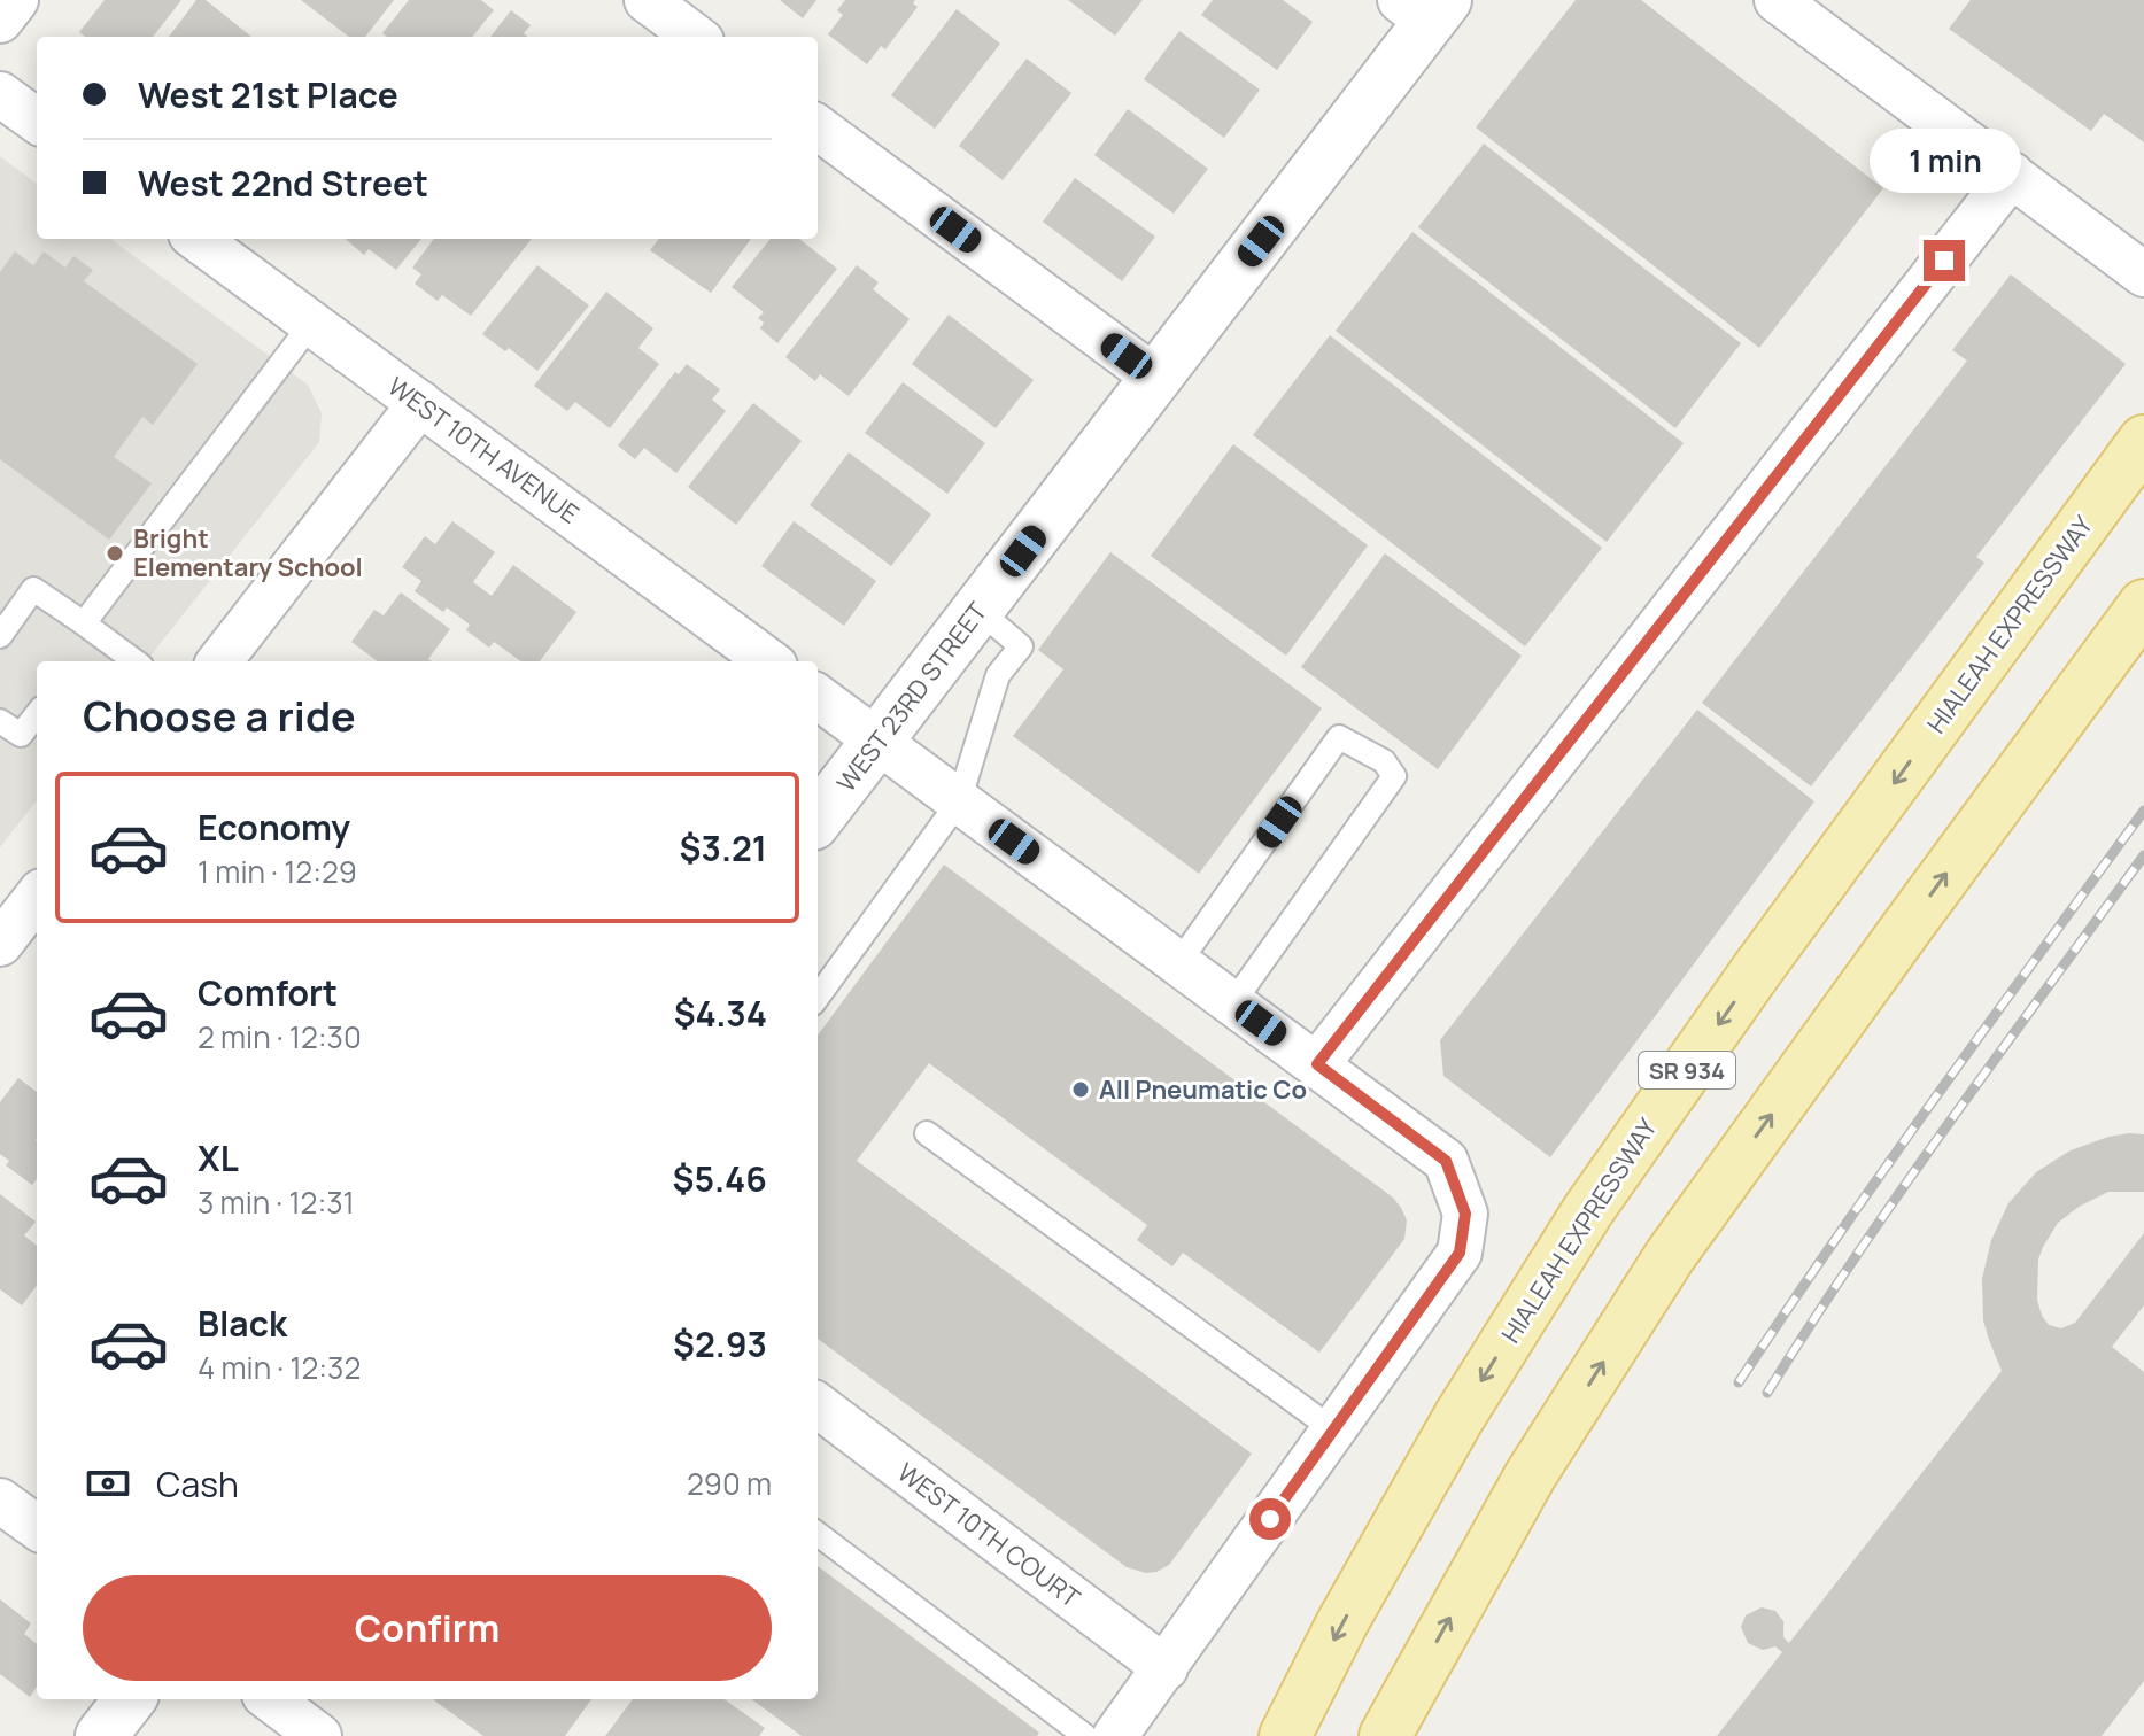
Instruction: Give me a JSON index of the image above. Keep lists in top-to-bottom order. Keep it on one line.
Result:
{"streets":{"main road":["HIALEAH EXPRESSWAY","SR 934"],"street":["WEST 10TH AVENUE","WEST 23RD STREET","WEST 10TH COURT"]},"places":["Bright Elementary School","All Pneumatic Co"],"page":{"banner":["West 21st Place","West 22nd Street"],"bubble":"1 min","heading":"Choose a ride","list":[{"name":"Economy","note":"1 min · 12:29","value":"$3.21"},{"name":"Comfort","note":"2 min · 12:30","value":"$4.34"},{"name":"XL","note":"3 min · 12:31","value":"$5.46"},{"name":"Black","note":"4 min · 12:32","value":"$2.93"}],"pay":["Cash","290 m"],"buttons":"Confirm"}}
